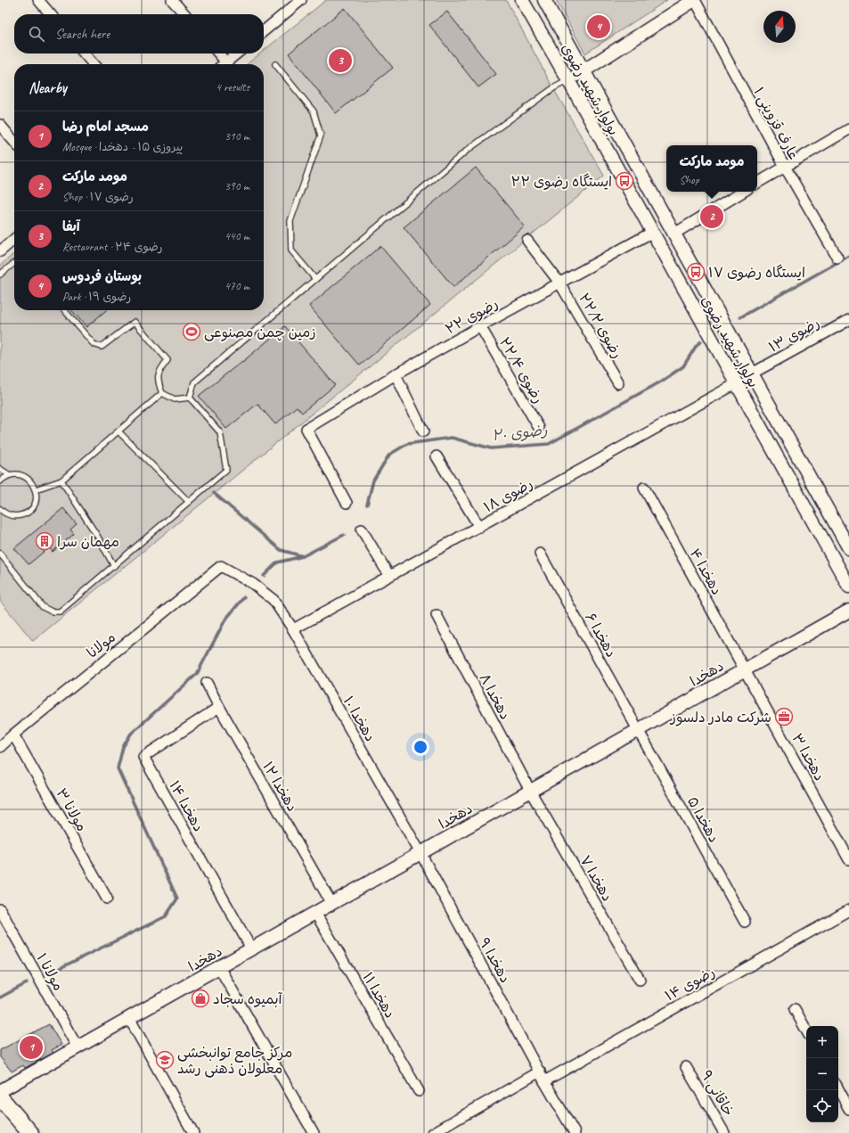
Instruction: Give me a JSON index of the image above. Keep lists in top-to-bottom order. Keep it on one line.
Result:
{"streets":{"street":["بولوار شهید رضوی","عارف قزوینی ۱","رضوی ۲۲","رضوی ۲۲/۲","رضوی ۱۳","رضوی ۲۲/۴","رضوی ۱۸","دهخدا ۴","دهخدا ۶","مولانا","دهخدا","دهخدا ۸","دهخدا ۱۰","دهخدا ۳","دهخدا ۱۲","دهخدا ۱۴","مولانا ۳","دهخدا ۵","دهخدا ۷","دهخدا ۹","مولانا ۱","رضوی ۱۴","دهخدا ۱۱","خاقانی ۹"]},"crossings":[["بولوار شهید رضوی","رضوی ۲۲"],["بولوار شهید رضوی","رضوی ۱۳"],["بولوار شهید رضوی","رضوی ۱۸"],["رضوی ۲۲","رضوی ۲۲/۲"],["رضوی ۲۲","رضوی ۲۲/۴"],["رضوی ۱۸","دهخدا ۱۰"],["دهخدا ۴","دهخدا"],["دهخدا ۴","دهخدا ۳"],["دهخدا ۶","دهخدا"],["دهخدا ۶","دهخدا ۵"],["مولانا","دهخدا ۱۰"],["مولانا","مولانا ۳"],["دهخدا","دهخدا ۸"],["دهخدا","دهخدا ۱۰"],["دهخدا","دهخدا ۳"],["دهخدا","دهخدا ۱۲"],["دهخدا","دهخدا ۱۴"],["دهخدا","دهخدا ۵"],["دهخدا","دهخدا ۷"],["دهخدا","دهخدا ۹"],["دهخدا","مولانا ۱"],["دهخدا","دهخدا ۱۱"],["دهخدا ۸","دهخدا ۷"],["دهخدا ۱۰","دهخدا ۹"],["دهخدا ۱۲","دهخدا ۱۴"],["دهخدا ۹","رضوی ۱۴"]],"water":["رضوی ۲۰"],"places":{"bus stop":["ایستگاه رضوی ۲۲","ایستگاه رضوی ۱۷"],"sports":["زمین چمن مصنوعی"],"building":["مهمان سرا"],"office":["شرکت مادر دلسوز"],"shop":["آبمیوه سجاد"],"school or university":["مرکز جامع توانبخشی معلولان ذهنی رشد"]},"north":"top","page":{"pins":["4","3","2","1"],"search":"Search here","heading":["Nearby","4 results"],"list":[{"mark":"1","name":"مسجد امام رضا","note":"Mosque · پیروزی ۱۵ - دهخدا","value":"310 m"},{"mark":"2","name":"مومد مارکت","note":"Shop · رضوی ۱۷","value":"390 m"},{"mark":"3","name":"آبفا","note":"Restaurant · رضوی ۲۴","value":"440 m"},{"mark":"4","name":"بوستان فردوس","note":"Park · رضوی ۱۹","value":"470 m"}],"popup":["مومد مارکت","Shop"],"map_buttons":["+","−"]}}
